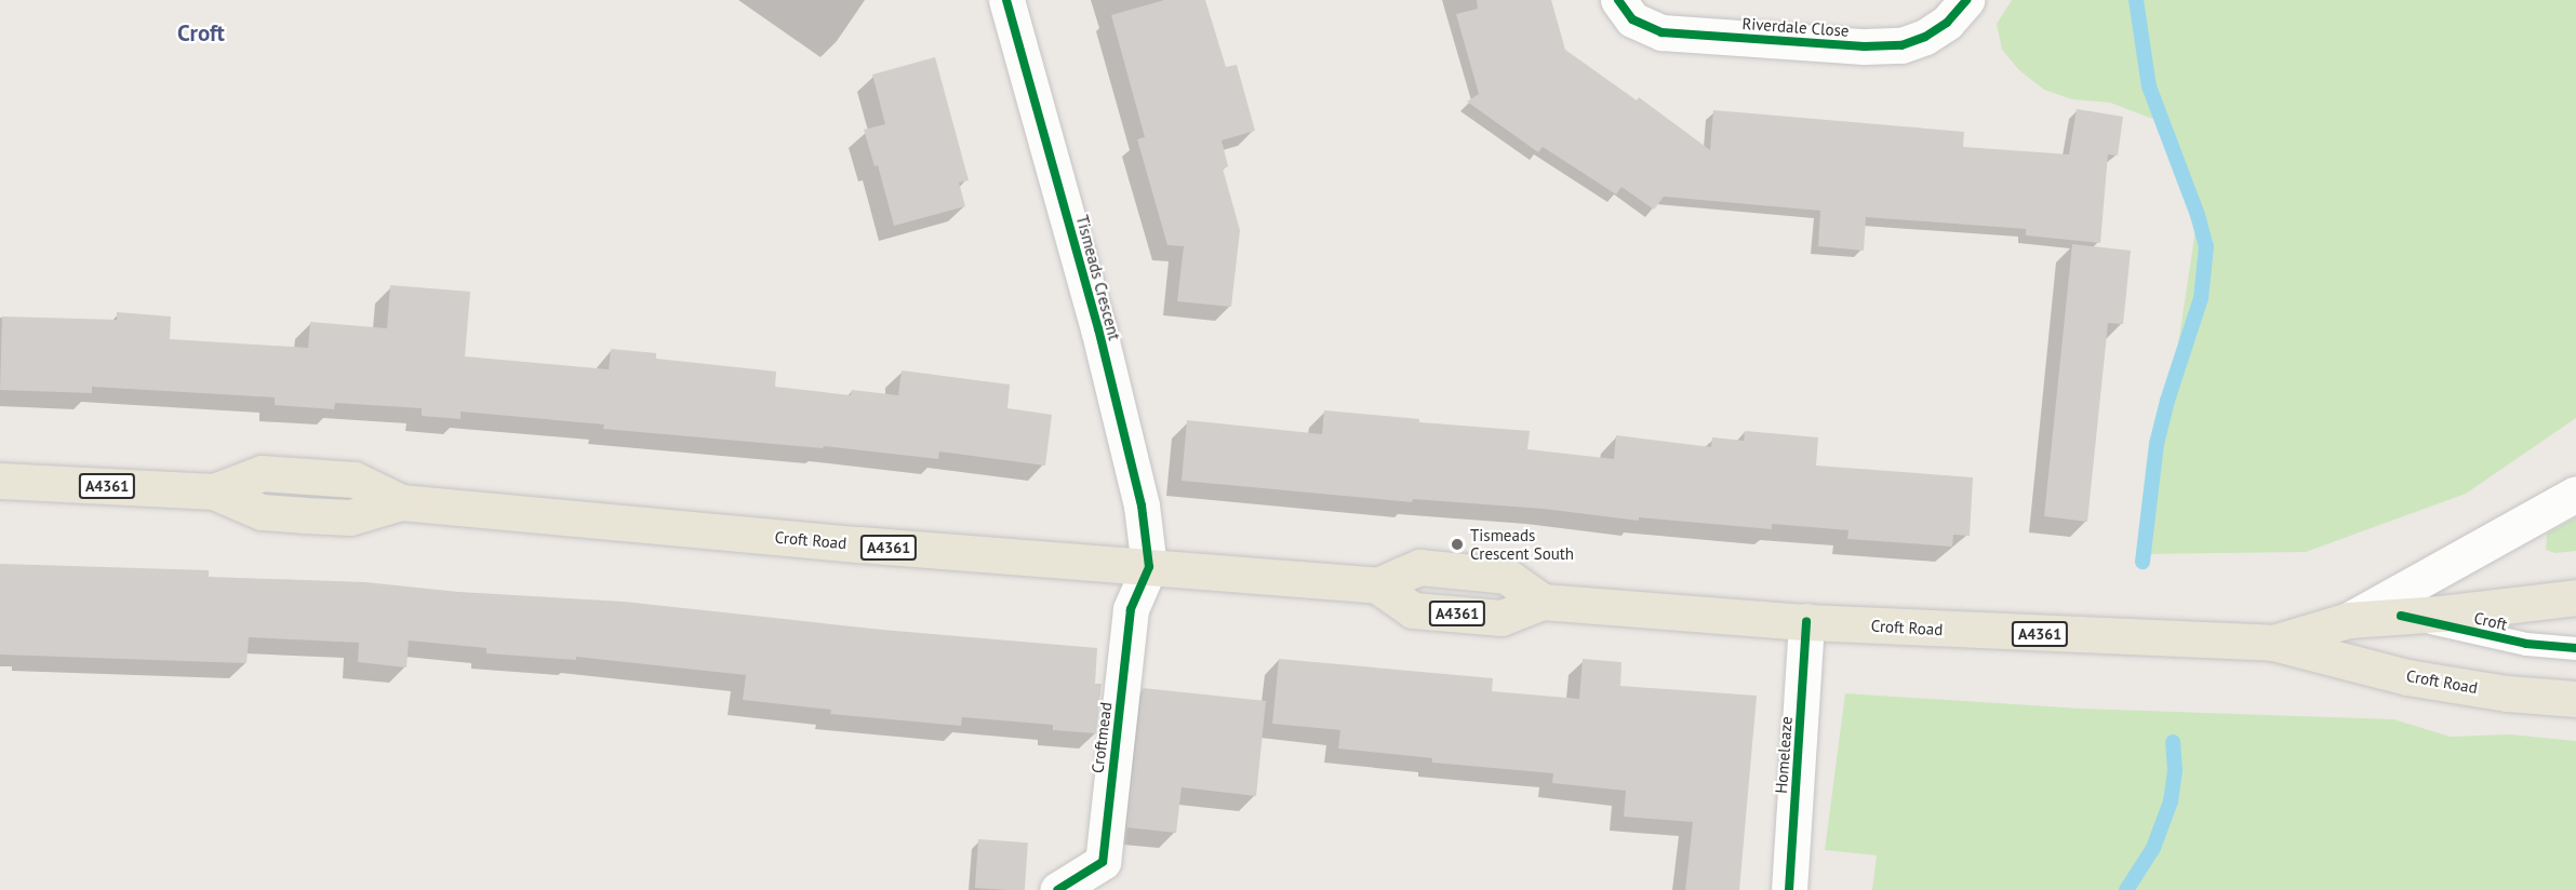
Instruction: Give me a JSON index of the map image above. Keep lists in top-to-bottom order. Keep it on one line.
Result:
{"streets":{"main road":["A4361","Croft Road"],"street":["Riverdale Close","Tismeads Crescent","Croftmead","Homeleaze"],"lane":["Croft"]},"crossings":[["Tismeads Crescent","Croft Road"],["Tismeads Crescent","Croftmead"],["Croft Road","Croft"],["Croft Road","Croftmead"],["Croft Road","Homeleaze"]],"districts":["Croft"],"places":["Tismeads Crescent South"]}
